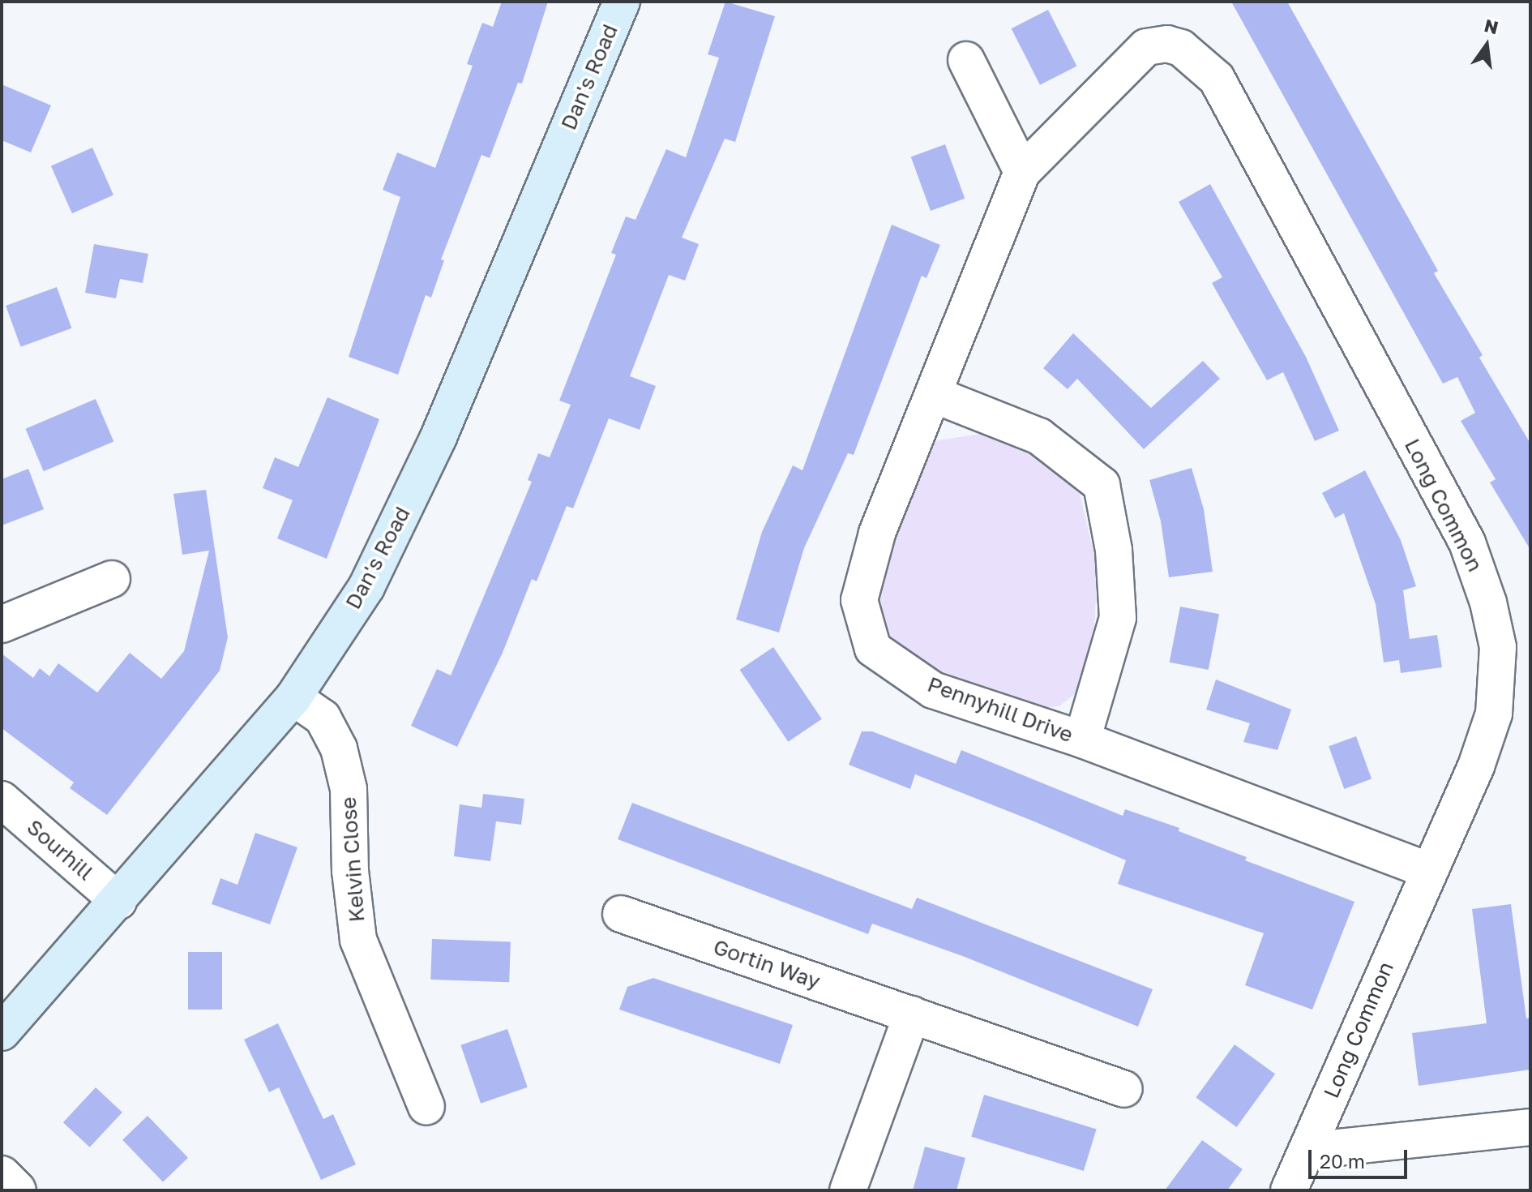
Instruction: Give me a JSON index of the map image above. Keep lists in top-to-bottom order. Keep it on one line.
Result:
{"streets":{"street":["Dan's Road","Long Common","Pennyhill Drive","Sourhill","Kelvin Close","Gortin Way"]},"crossings":[["Dan's Road","Sourhill"],["Dan's Road","Kelvin Close"],["Long Common","Pennyhill Drive"]],"scale_bar":"20 m","north":"top"}
